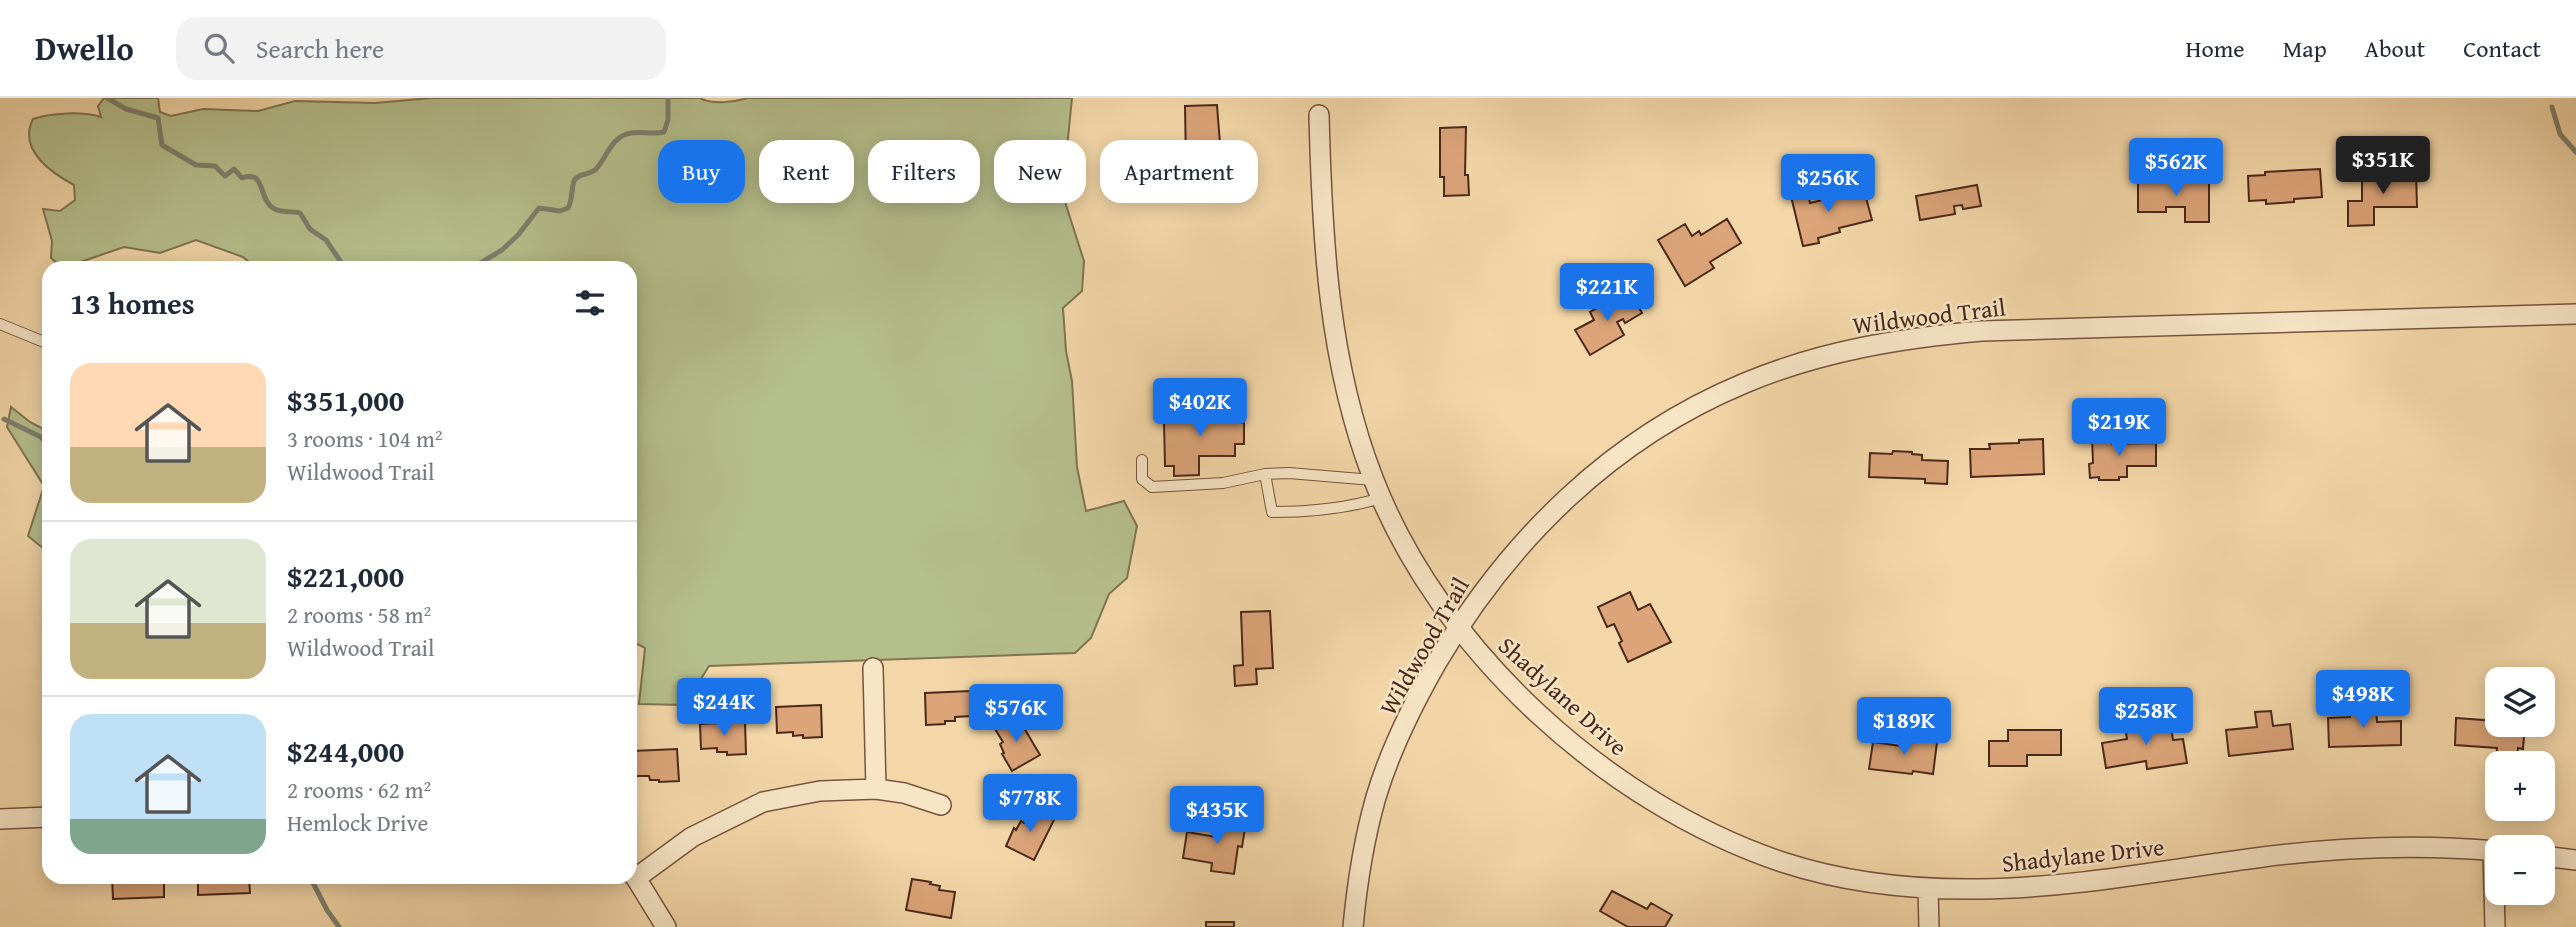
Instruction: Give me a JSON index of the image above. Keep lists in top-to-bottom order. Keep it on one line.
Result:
{"streets":{"street":["Wildwood Trail","Shadylane Drive"]},"crossings":[["Wildwood Trail","Shadylane Drive"]],"page":{"header":"Dwello","search":"Search here","nav":["Home","Map","About","Contact"],"price":["$351K","$562K","$256K","$221K","$402K","$219K","$498K","$244K","$576K","$258K","$189K","$778K","$435K"],"chip":["Buy","Rent","Filters","New","Apartment"],"heading":"13 homes","list":[{"name":"$351,000","note":"3 rooms · 104 m² · Wildwood Trail"},{"name":"$221,000","note":"2 rooms · 58 m² · Wildwood Trail"},{"name":"$244,000","note":"2 rooms · 62 m² · Hemlock Drive"}],"map_buttons":["+","−"]}}
